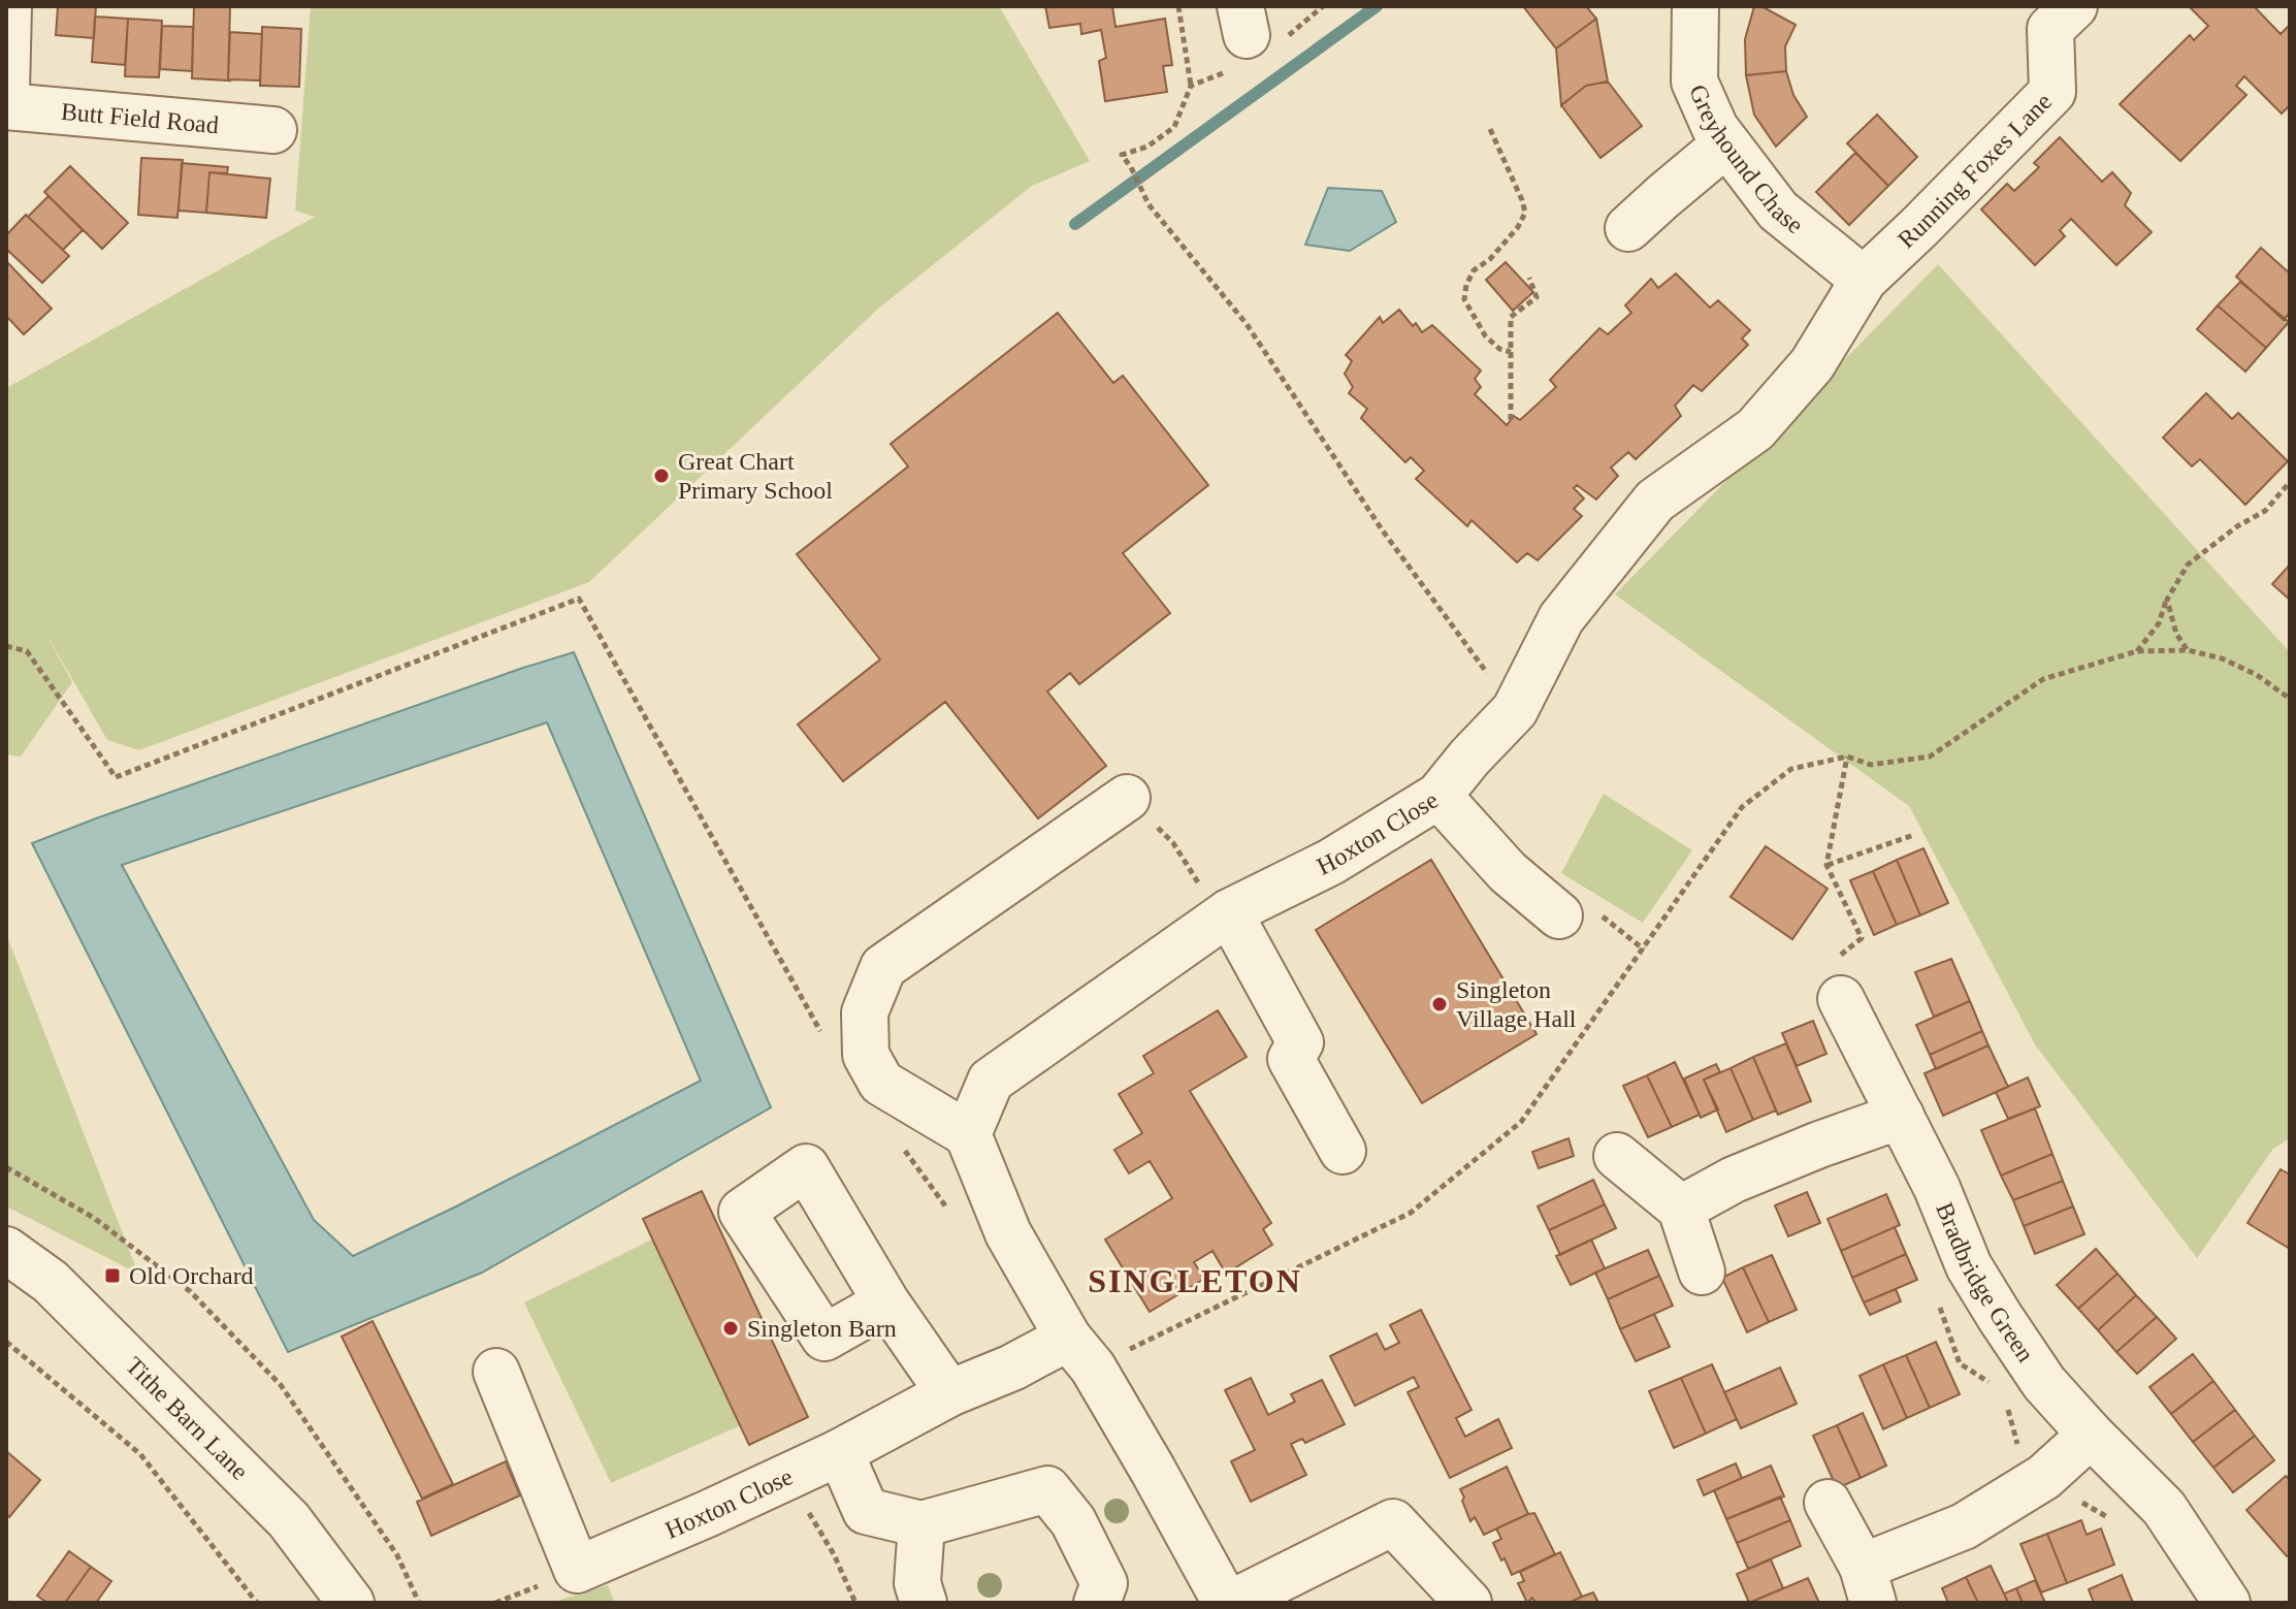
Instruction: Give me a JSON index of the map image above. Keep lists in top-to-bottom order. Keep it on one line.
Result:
{"streets":{"street":["Butt Field Road","Greyhound Chase","Running Foxes Lane","Hoxton Close","Bradbridge Green","Tithe Barn Lane"]},"crossings":[["Greyhound Chase","Running Foxes Lane"],["Greyhound Chase","Hoxton Close"],["Running Foxes Lane","Hoxton Close"]],"districts":["SINGLETON"],"places":{"other":["Great Chart Primary School","Singleton Village Hall","Singleton Barn"],"transit":["Old Orchard"]}}
